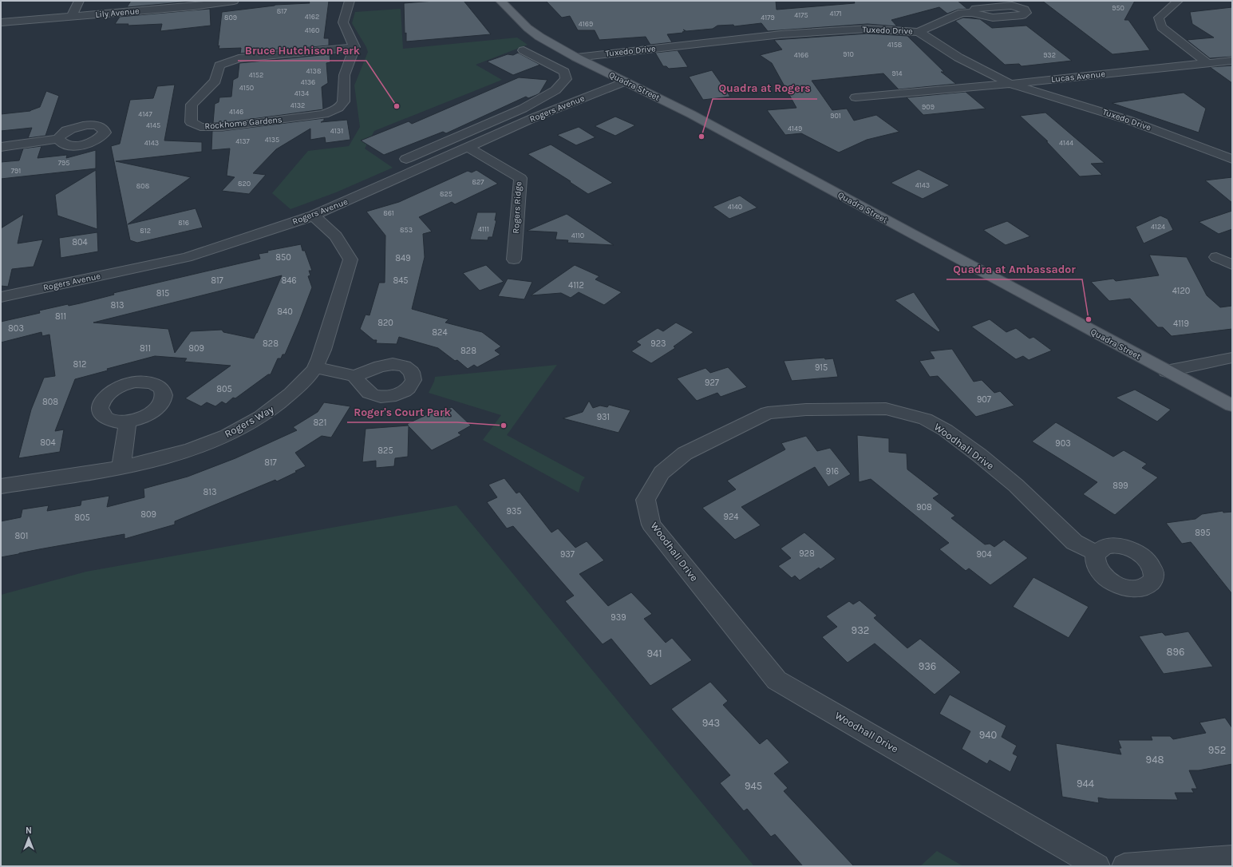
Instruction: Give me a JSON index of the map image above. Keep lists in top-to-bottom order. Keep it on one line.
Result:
{"streets":{"main road":["Quadra Street"],"street":["Lily Avenue","Tuxedo Drive","Lucas Avenue","Rogers Avenue","Rockhome Gardens","Rogers Ridge","Rogers Way","Woodhall Drive"]},"crossings":[["Tuxedo Drive","Lucas Avenue"],["Tuxedo Drive","Quadra Street"],["Quadra Street","Rogers Avenue"],["Rogers Avenue","Rogers Ridge"],["Rogers Avenue","Rogers Way"]],"places":["Bruce Hutchison Park","Quadra at Rogers","Quadra at Ambassador","Roger's Court Park"],"house_numbers":["950","817","4171","4175","4162","809","4179","4169","4160","4158","910","4166","932","4138","914","4152","4136","4150","4134","4132","909","4146","4147","901","4145","4149","4131","4135","4137","4143","4144","795","791","827","820","4143","808","825","4140","861","816","4124","4111","853","812","4110","804","850","849","817","846","845","4112","4120","815","813","840","811","820","4119","803","824","828","923","811","809","828","812","915","927","805","907","808","931","821","804","903","825","817","916","899","813","908","935","809","924","805","895","801","928","937","904","939","932","896","941","936","943","940","952","948","944","945"],"north":"top"}
